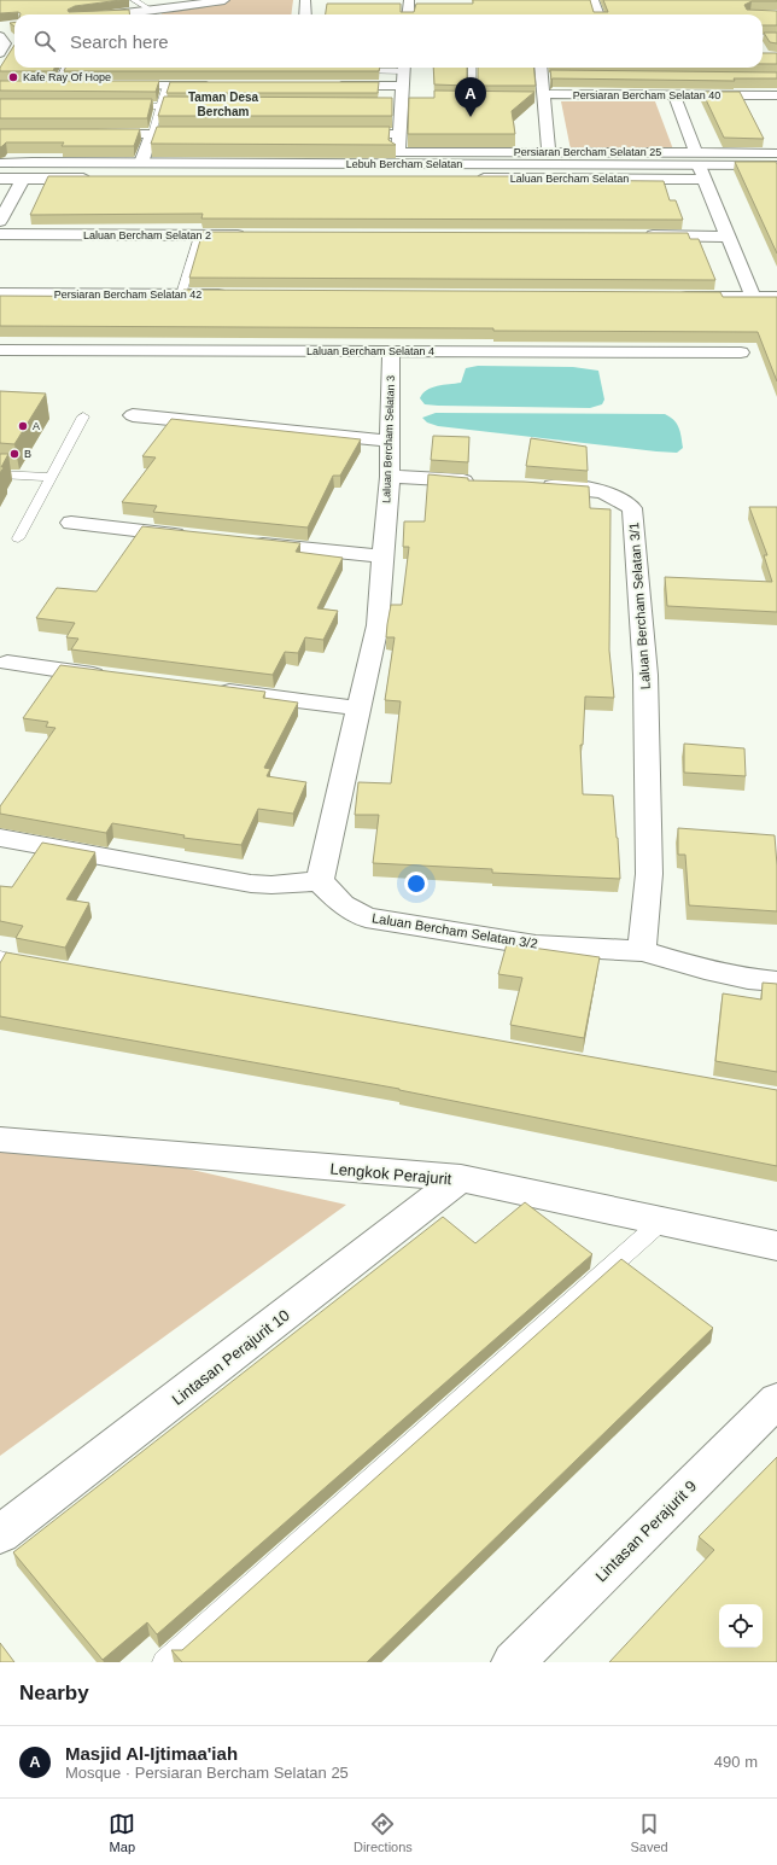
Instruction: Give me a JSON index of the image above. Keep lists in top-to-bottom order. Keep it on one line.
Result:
{"streets":{"street":["Persiaran Bercham Selatan 40","Persiaran Bercham Selatan 25","Lebuh Bercham Selatan","Laluan Bercham Selatan","Laluan Bercham Selatan 2","Persiaran Bercham Selatan 42","Laluan Bercham Selatan 4","Laluan Bercham Selatan 3","Laluan Bercham Selatan 3/1","Laluan Bercham Selatan 3/2","Lengkok Perajurit","Lintasan Perajurit 10","Lintasan Perajurit 9"]},"crossings":[["Persiaran Bercham Selatan 25","Lebuh Bercham Selatan"],["Persiaran Bercham Selatan 25","Laluan Bercham Selatan"],["Lebuh Bercham Selatan","Laluan Bercham Selatan"],["Laluan Bercham Selatan 4","Laluan Bercham Selatan 3"],["Laluan Bercham Selatan 3","Laluan Bercham Selatan 3/2"],["Laluan Bercham Selatan 3/1","Laluan Bercham Selatan 3/2"],["Lengkok Perajurit","Lintasan Perajurit 10"]],"districts":["Taman Desa Bercham"],"places":["Kafe Ray Of Hope","A","B"],"page":{"search":"Search here","pins":"A","heading":"Nearby","list":[{"mark":"A","name":"Masjid Al-Ijtimaa'iah","note":"Mosque · Persiaran Bercham Selatan 25","value":"490 m"}],"nav":["Map","Directions","Saved"]}}
